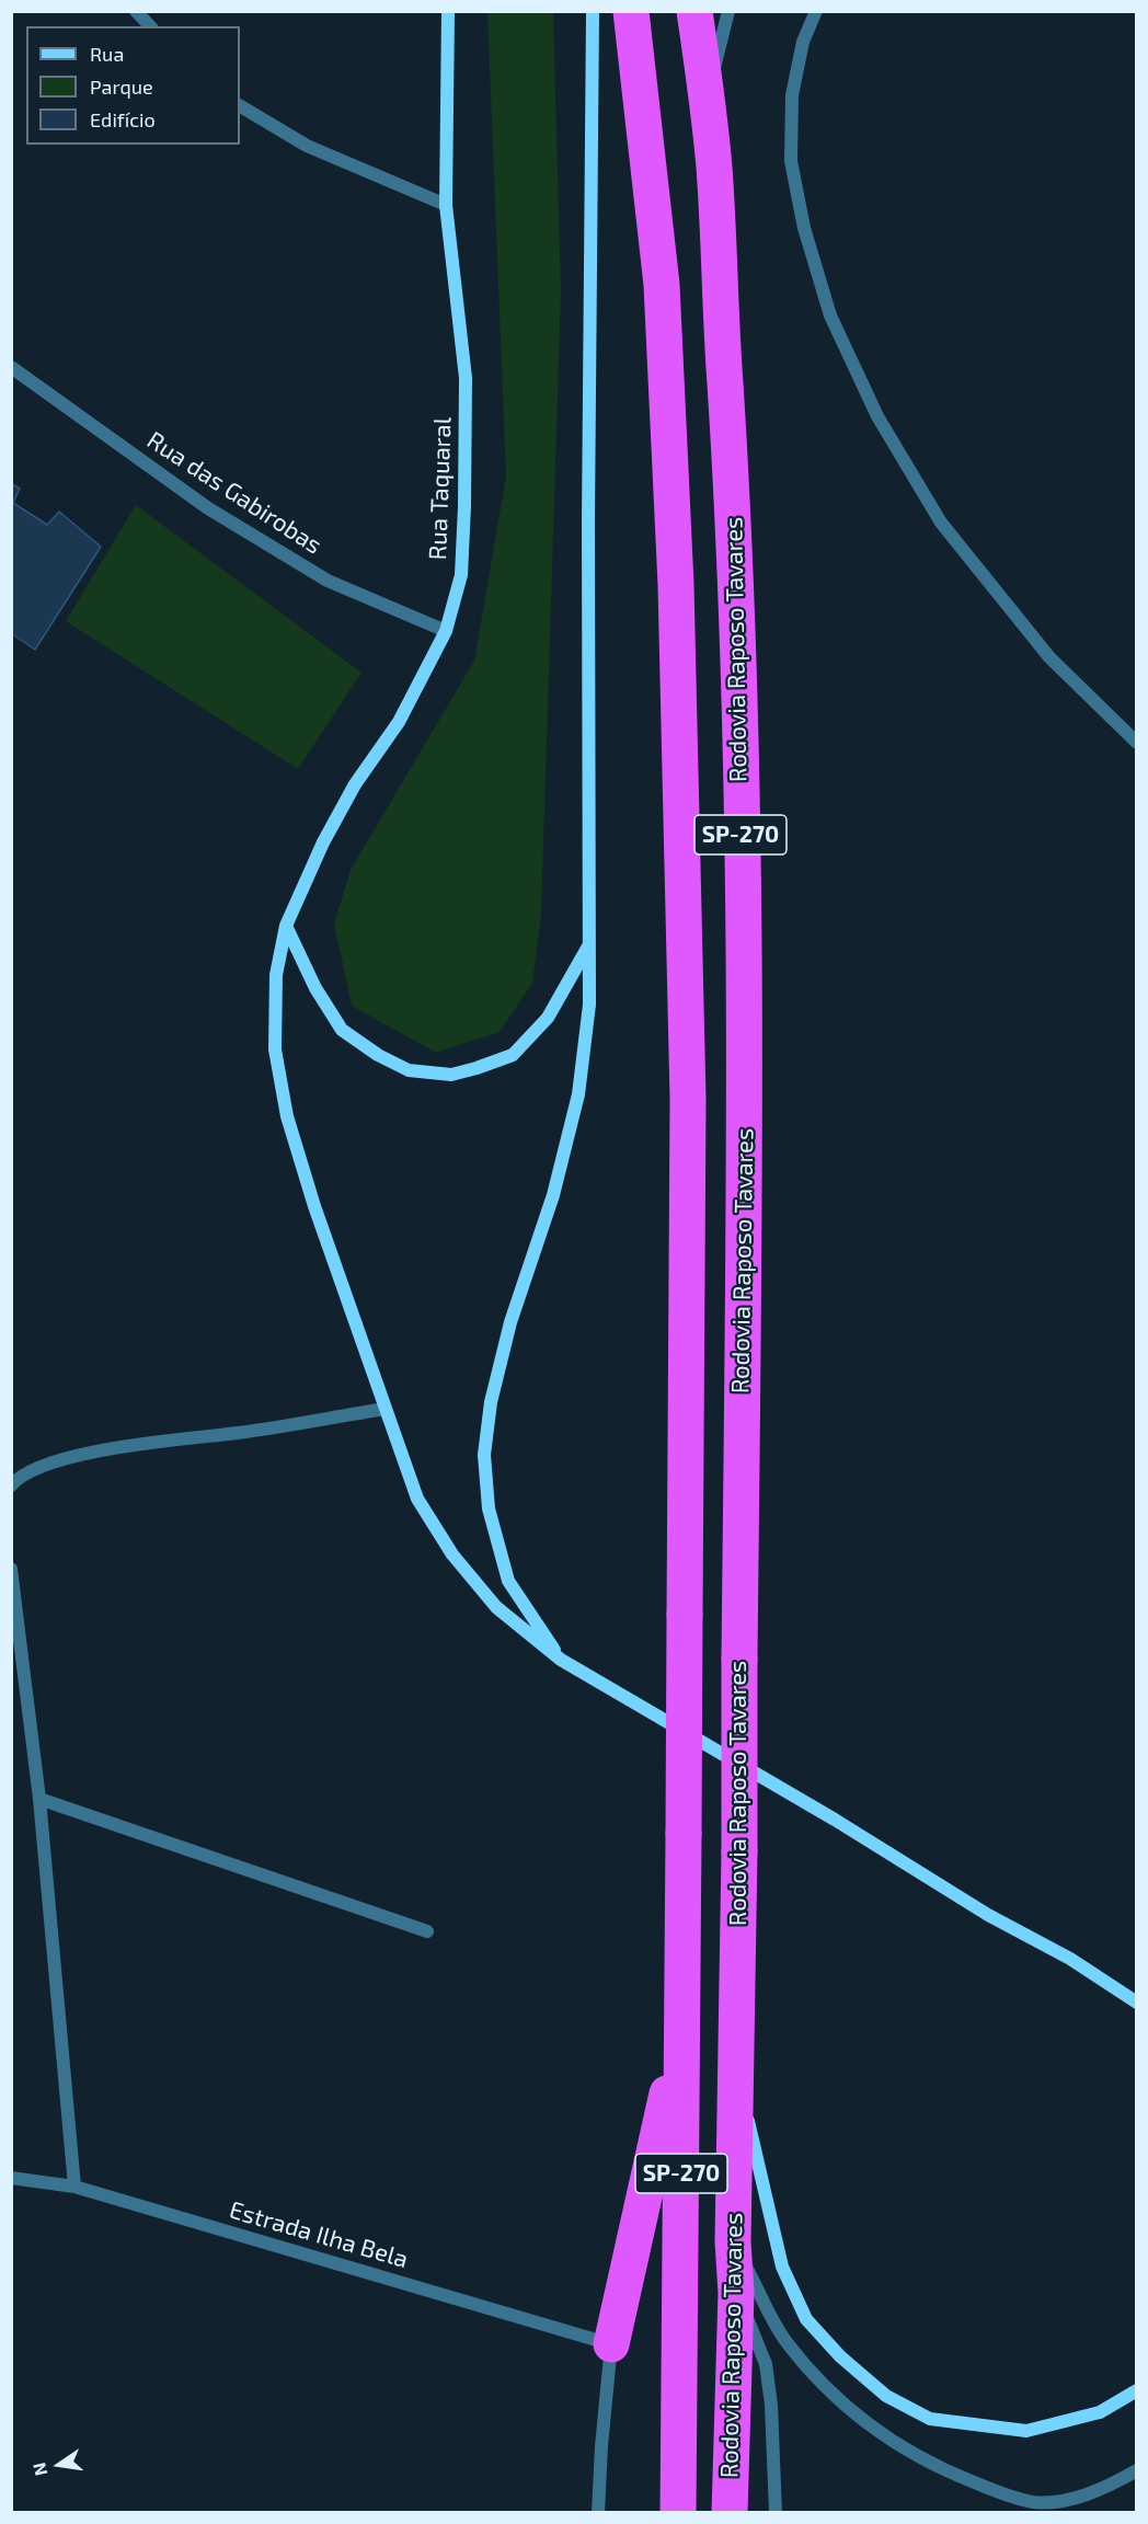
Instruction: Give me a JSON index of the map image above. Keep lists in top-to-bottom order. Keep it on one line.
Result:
{"streets":{"highway":["Rodovia Raposo Tavares","SP-270"],"main road":["Rua Taquaral"],"street":["Rua das Gabirobas","Estrada Ilha Bela"]},"crossings":[["Rua Taquaral","Rua das Gabirobas"]],"legend":["Rua","Parque","Edifício"],"north":"left"}
